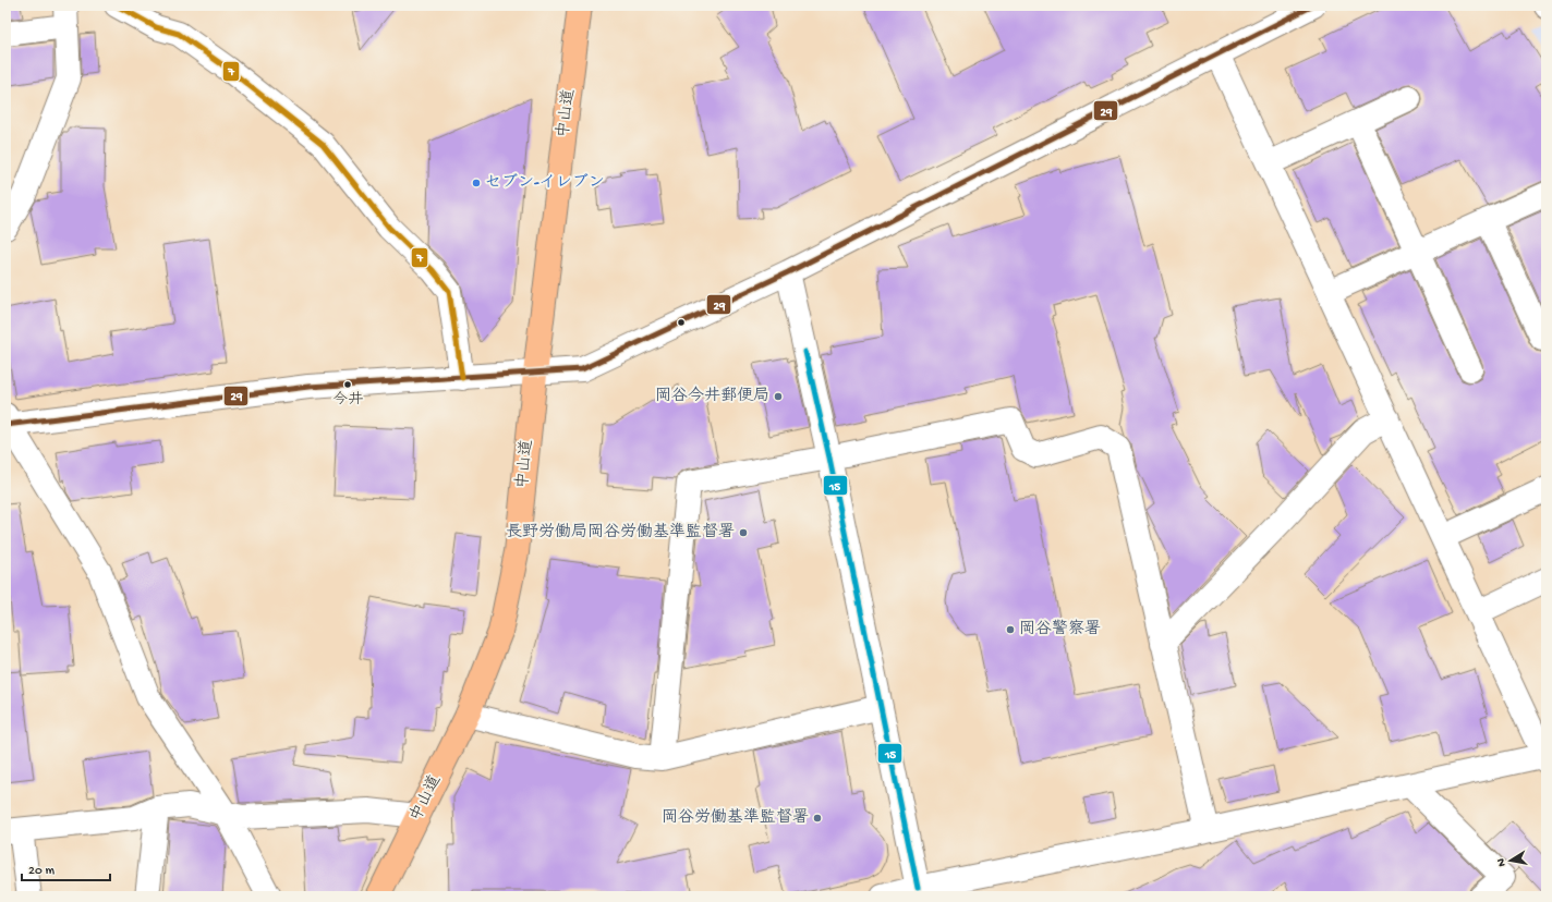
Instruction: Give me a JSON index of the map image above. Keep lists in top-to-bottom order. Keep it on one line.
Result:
{"streets":{"highway":["中山道"]},"places":["セブン-イレブン","今井","岡谷今井郵便局","長野労働局岡谷労働基準監督署","岡谷警察署","岡谷労働基準監督署"],"lines":["transit line 29","transit line 7","transit line 15"],"scale_bar":"20 m","north":"left"}
